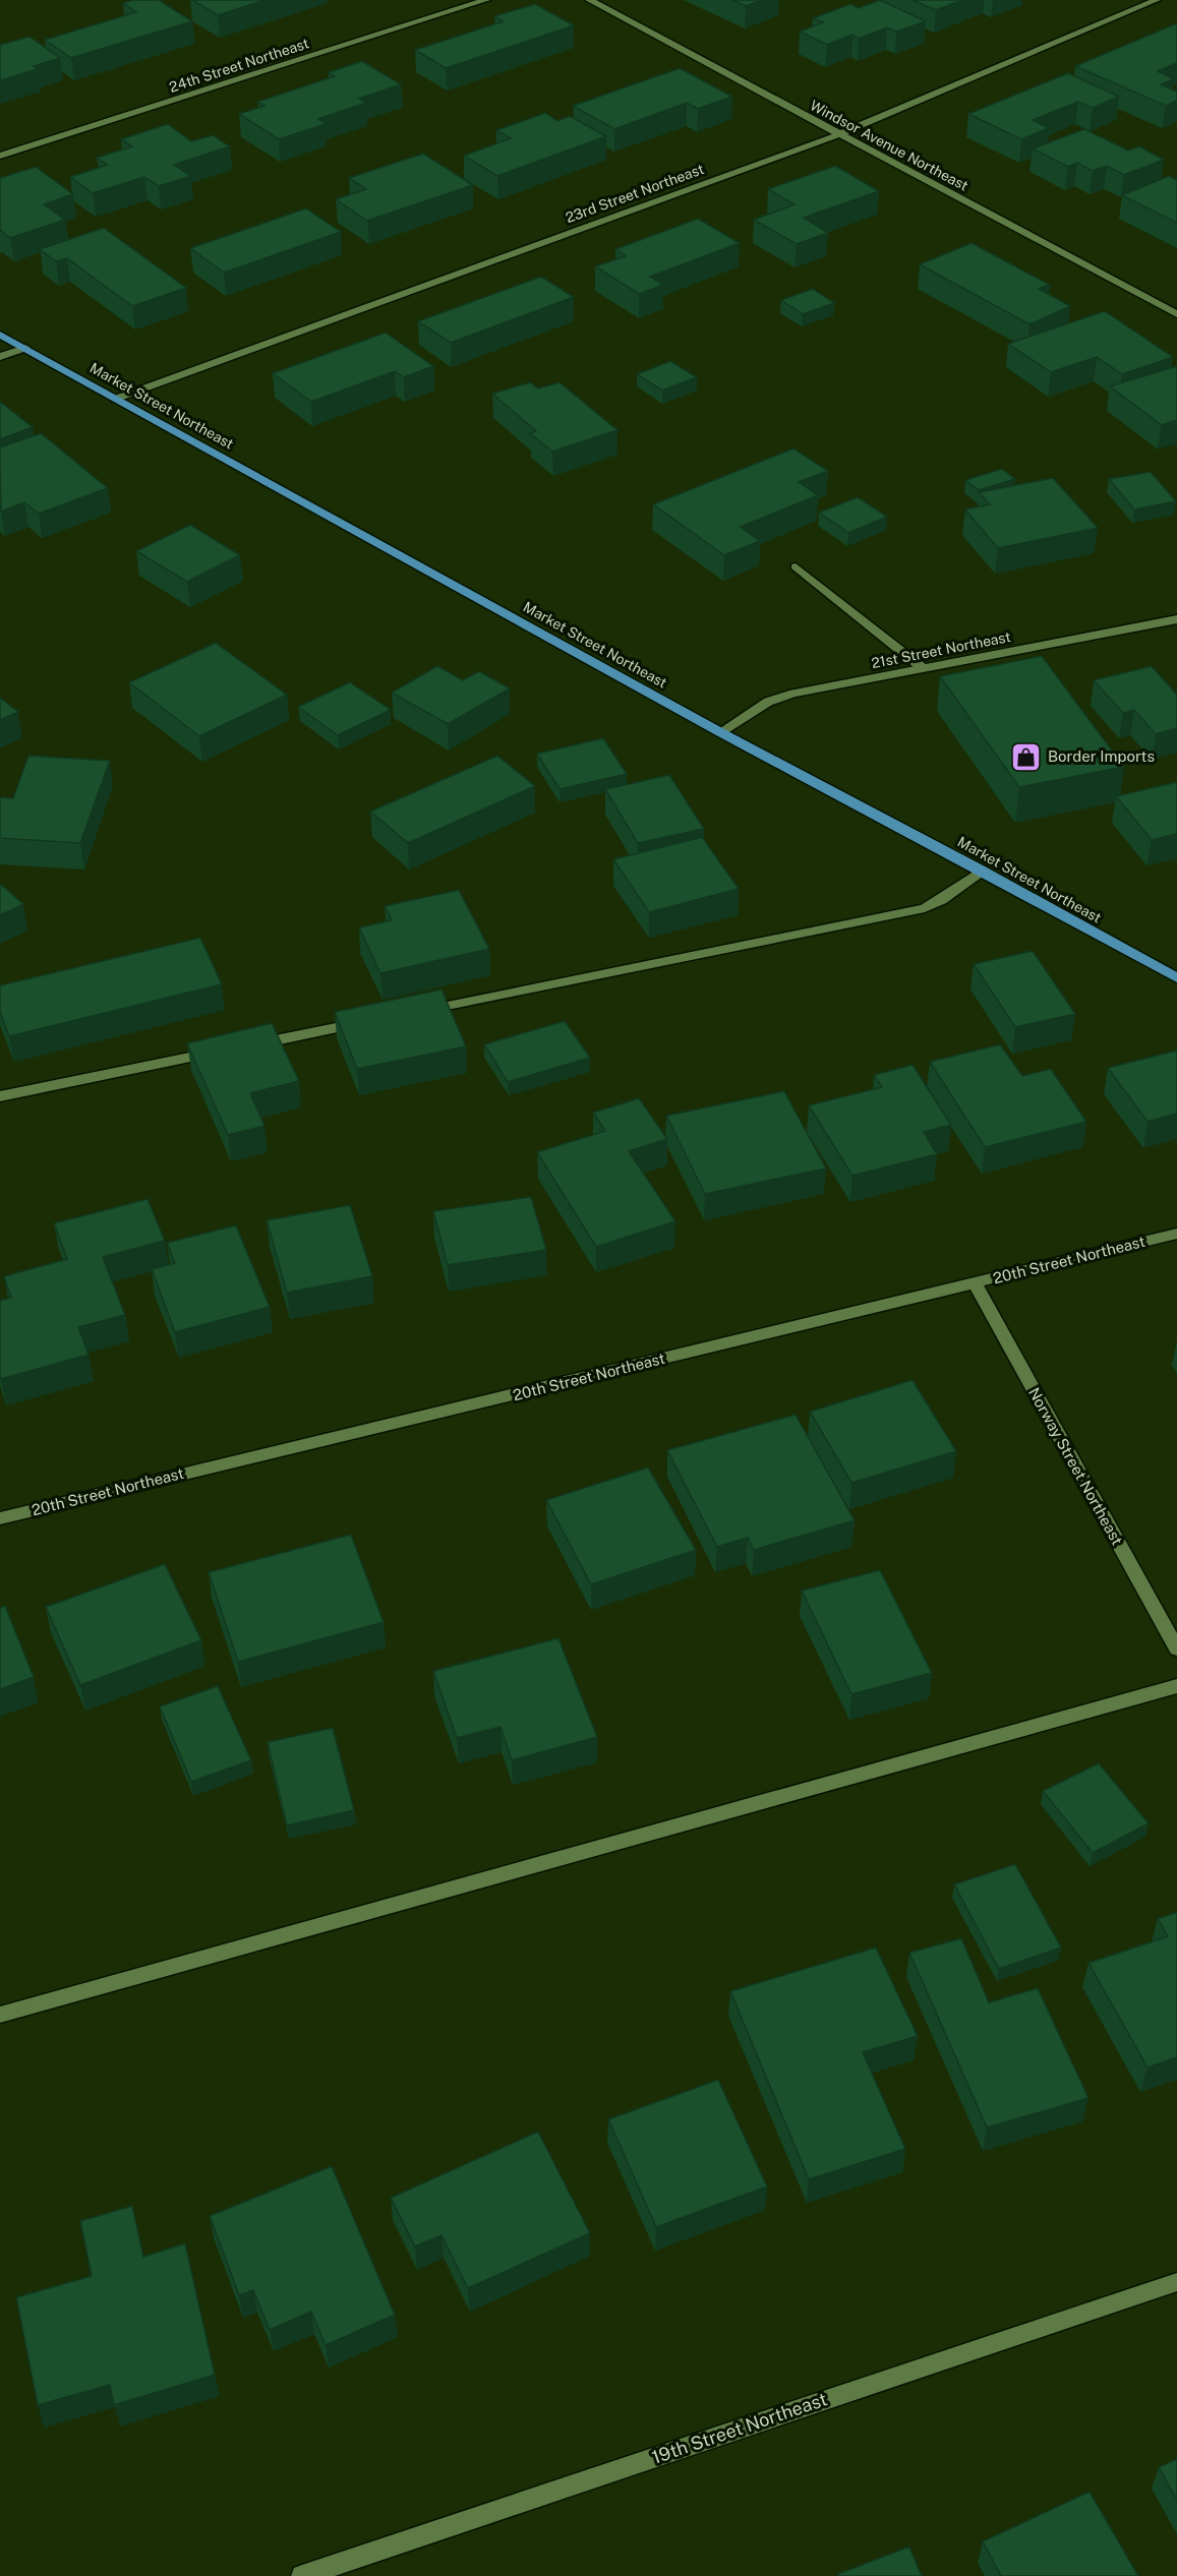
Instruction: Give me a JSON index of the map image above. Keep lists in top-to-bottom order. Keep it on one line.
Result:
{"streets":{"main road":["Market Street Northeast"],"street":["24th Street Northeast","Windsor Avenue Northeast","23rd Street Northeast","21st Street Northeast","20th Street Northeast","Norway Street Northeast","19th Street Northeast"]},"crossings":[["Windsor Avenue Northeast","23rd Street Northeast"],["23rd Street Northeast","Market Street Northeast"],["Market Street Northeast","21st Street Northeast"],["20th Street Northeast","Norway Street Northeast"]],"places":{"shop":["Border Imports"]}}
